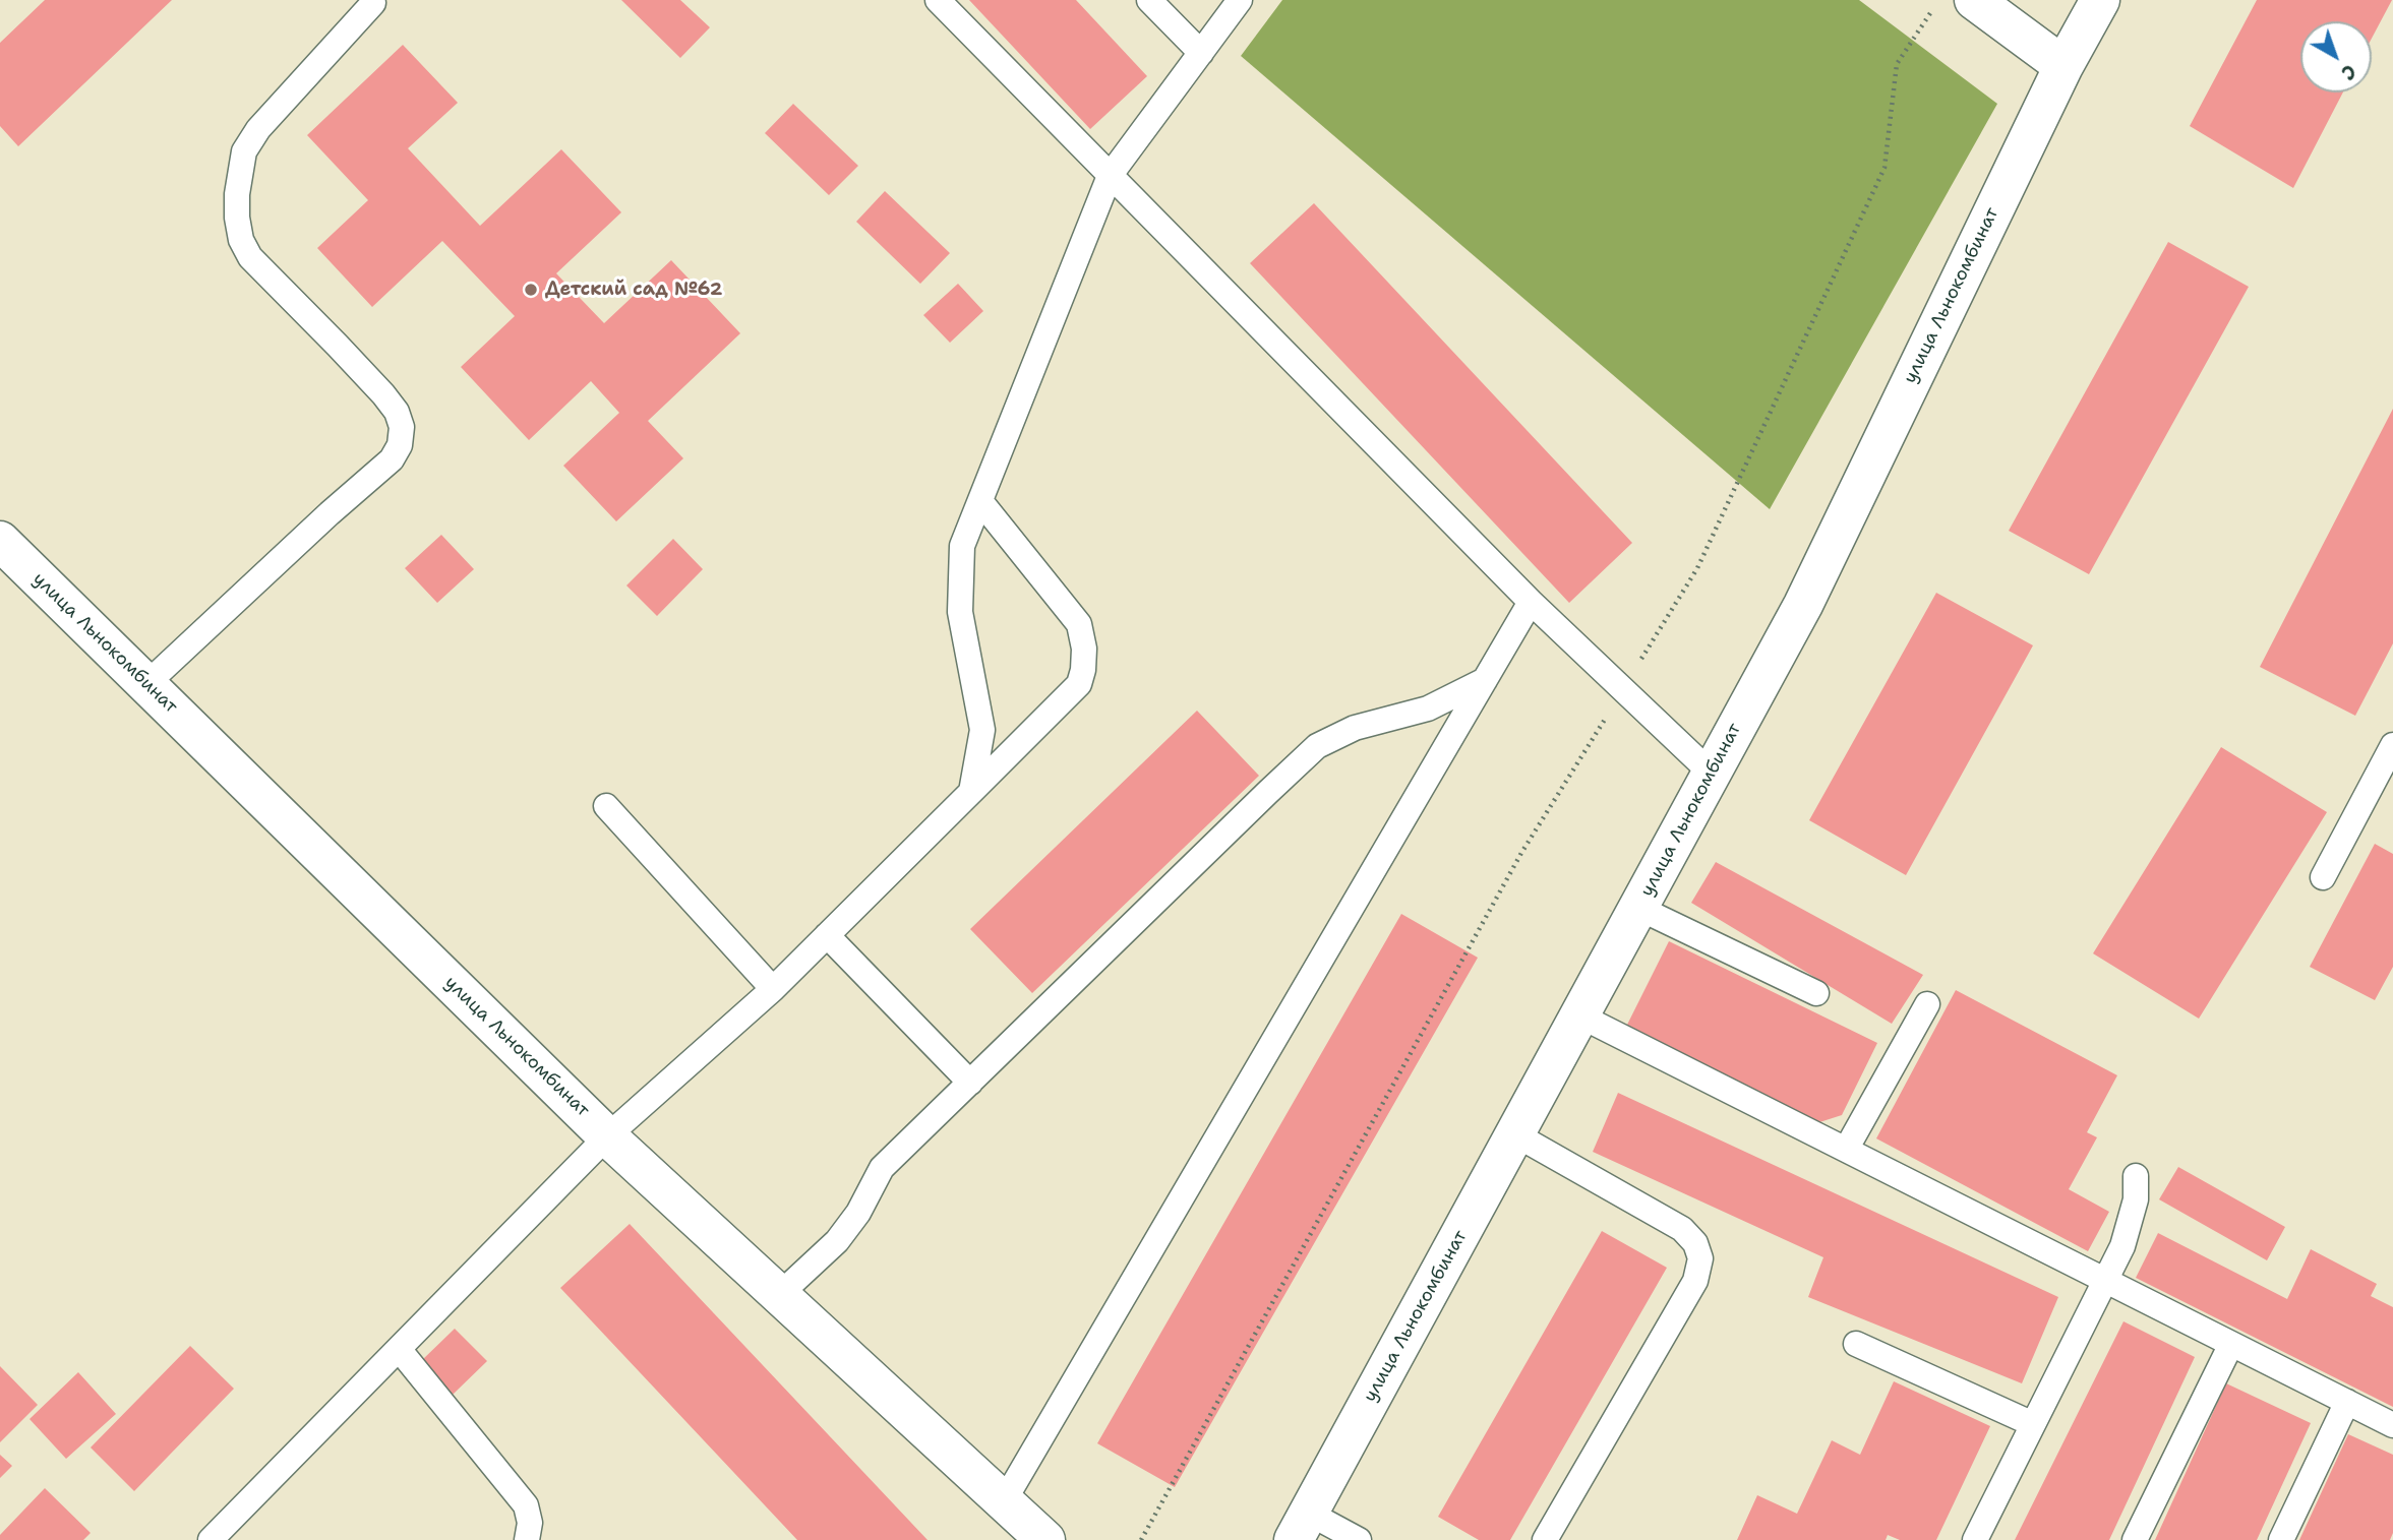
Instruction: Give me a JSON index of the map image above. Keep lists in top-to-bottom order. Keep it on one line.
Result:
{"streets":{"street":["улица Льнокомбинат"]},"places":["Детский сад №62"],"north":"bottom right"}
